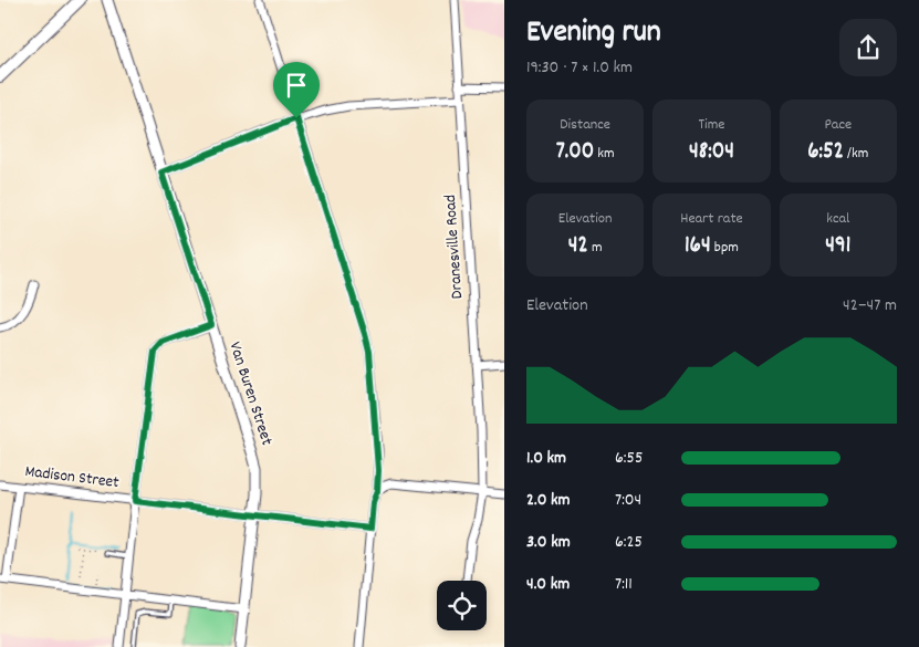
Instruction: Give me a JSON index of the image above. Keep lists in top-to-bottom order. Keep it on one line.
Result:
{"streets":{"street":["Dranesville Road","Van Buren Street","Madison Street"]},"crossings":[["Van Buren Street","Madison Street"]],"page":{"heading":["Evening run","19:30 · 7 × 1.0 km"],"stats":[["Distance","7.00 km"],["Time","48:04"],["Pace","6:52 /km"],["Elevation","42 m"],["Heart rate","164 bpm"],["kcal","491"]],"chart":["Elevation","42–47 m"],"list":[{"name":"1.0 km","note":"6:55"},{"name":"2.0 km","note":"7:04"},{"name":"3.0 km","note":"6:25"},{"name":"4.0 km","note":"7:11"}]}}
